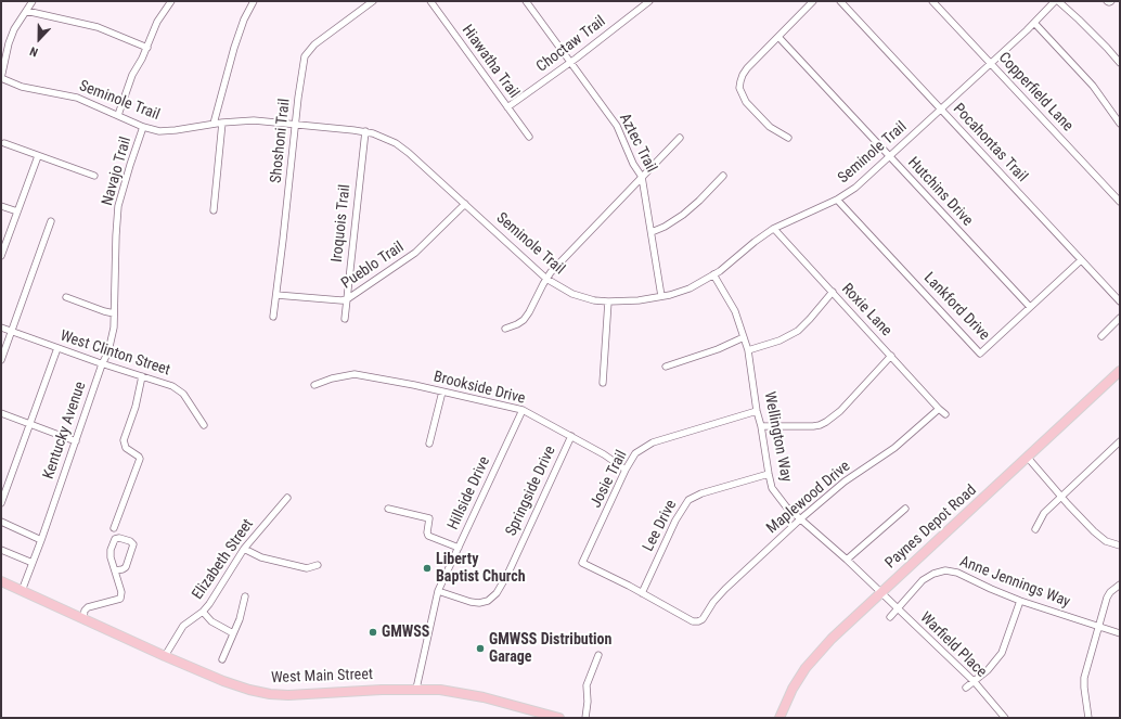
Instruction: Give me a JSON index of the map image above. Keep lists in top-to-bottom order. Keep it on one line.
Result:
{"streets":{"main road":["Paynes Depot Road","West Main Street"],"street":["Choctaw Trail","Hiawatha Trail","Copperfield Lane","Seminole Trail","Shoshoni Trail","Aztec Trail","Pocahontas Trail","Navajo Trail","Hutchins Drive","Iroquois Trail","Pueblo Trail","Lankford Drive","Roxie Lane","West Clinton Street","Brookside Drive","Kentucky Avenue","Wellington Way","Josie Trail","Springside Drive","Hillside Drive","Maplewood Drive","Lee Drive","Elizabeth Street","Anne Jennings Way","Warfield Place"]},"crossings":[["Choctaw Trail","Hiawatha Trail"],["Choctaw Trail","Aztec Trail"],["Copperfield Lane","Seminole Trail"],["Seminole Trail","Shoshoni Trail"],["Seminole Trail","Aztec Trail"],["Seminole Trail","Pocahontas Trail"],["Seminole Trail","Navajo Trail"],["Seminole Trail","Hutchins Drive"],["Seminole Trail","Iroquois Trail"],["Seminole Trail","Pueblo Trail"],["Seminole Trail","Lankford Drive"],["Seminole Trail","Roxie Lane"],["Seminole Trail","Wellington Way"],["Shoshoni Trail","Pueblo Trail"],["Pocahontas Trail","Lankford Drive"],["Navajo Trail","Kentucky Avenue"],["Hutchins Drive","Lankford Drive"],["Iroquois Trail","Pueblo Trail"],["Roxie Lane","Maplewood Drive"],["West Clinton Street","Kentucky Avenue"],["Brookside Drive","Josie Trail"],["Brookside Drive","Springside Drive"],["Brookside Drive","Hillside Drive"],["Kentucky Avenue","West Main Street"],["Wellington Way","Josie Trail"],["Wellington Way","Maplewood Drive"],["Wellington Way","Lee Drive"],["Wellington Way","Paynes Depot Road"],["Wellington Way","Warfield Place"],["Josie Trail","Maplewood Drive"],["Josie Trail","Lee Drive"],["Springside Drive","Hillside Drive"],["Hillside Drive","West Main Street"],["Maplewood Drive","Lee Drive"],["Paynes Depot Road","Warfield Place"],["Elizabeth Street","West Main Street"],["Anne Jennings Way","Warfield Place"]],"places":["Liberty Baptist Church","GMWSS","GMWSS Distribution Garage"],"north":"bottom"}
